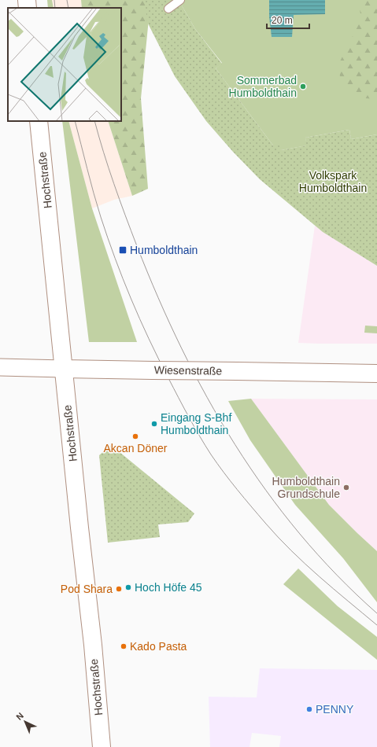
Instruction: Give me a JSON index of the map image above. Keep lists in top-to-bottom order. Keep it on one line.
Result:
{"streets":{"street":["Hochstraße","Wiesenstraße"]},"crossings":[["Hochstraße","Wiesenstraße"]],"parks":["Volkspark Humboldthain"],"places":{"other":["Sommerbad Humboldthain","Eingang S-Bhf Humboldthain","Akcan Döner","Humboldthain Grundschule","Hoch Höfe 45","Pod Shara","Kado Pasta","PENNY"],"transit":["Humboldthain"]},"scale_bar":"20 m","north":"top left"}
